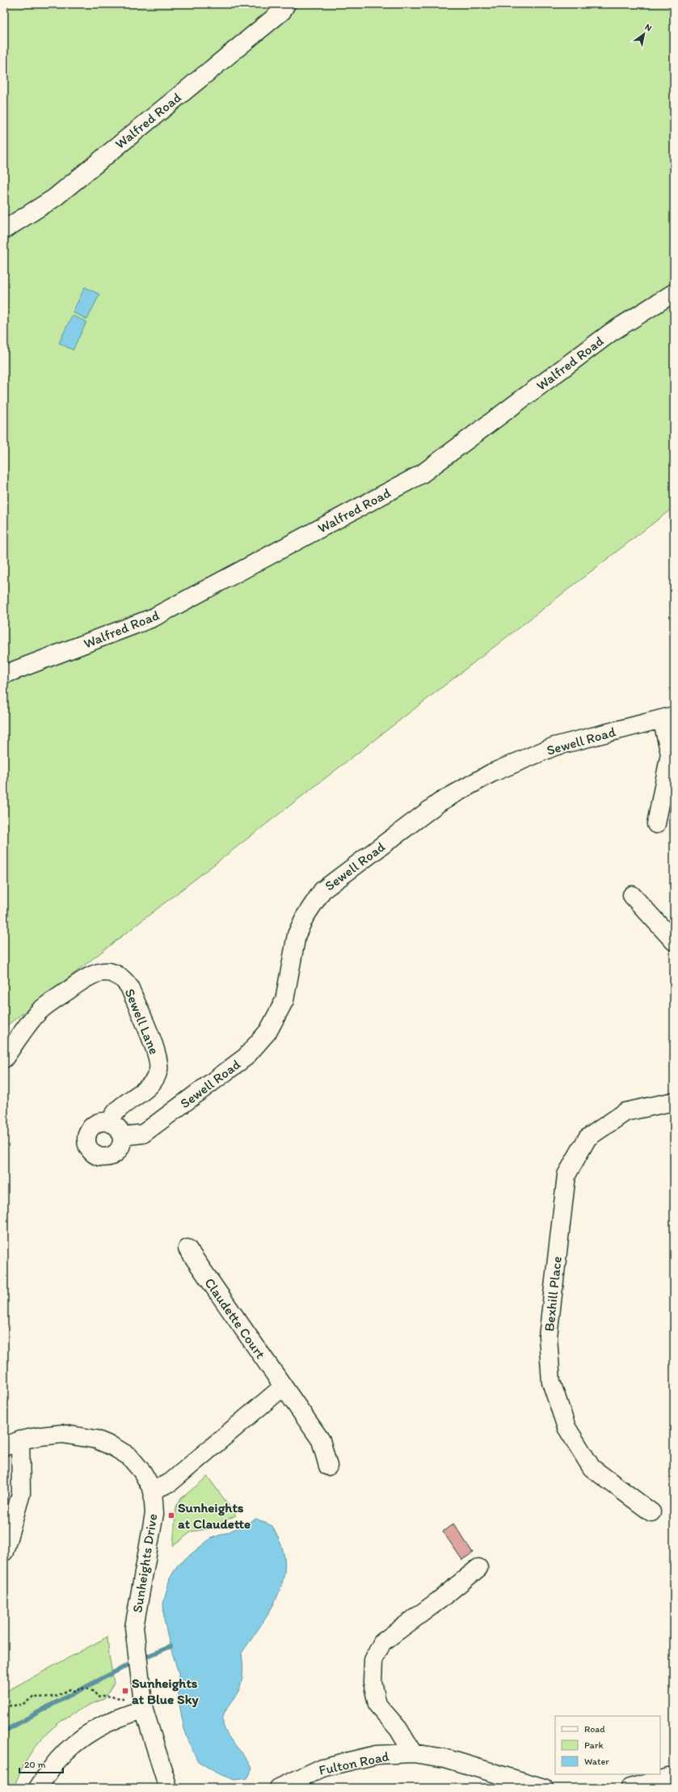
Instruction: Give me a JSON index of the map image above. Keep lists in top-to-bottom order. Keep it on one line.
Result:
{"streets":{"street":["Walfred Road","Sewell Road","Sewell Lane","Bexhill Place","Claudette Court","Sunheights Drive","Fulton Road"]},"crossings":[["Sewell Road","Sewell Lane"]],"places":{"transit":["Sunheights at Claudette","Sunheights at Blue Sky"]},"legend":["Road","Park","Water"],"scale_bar":"20 m","north":"top right"}
